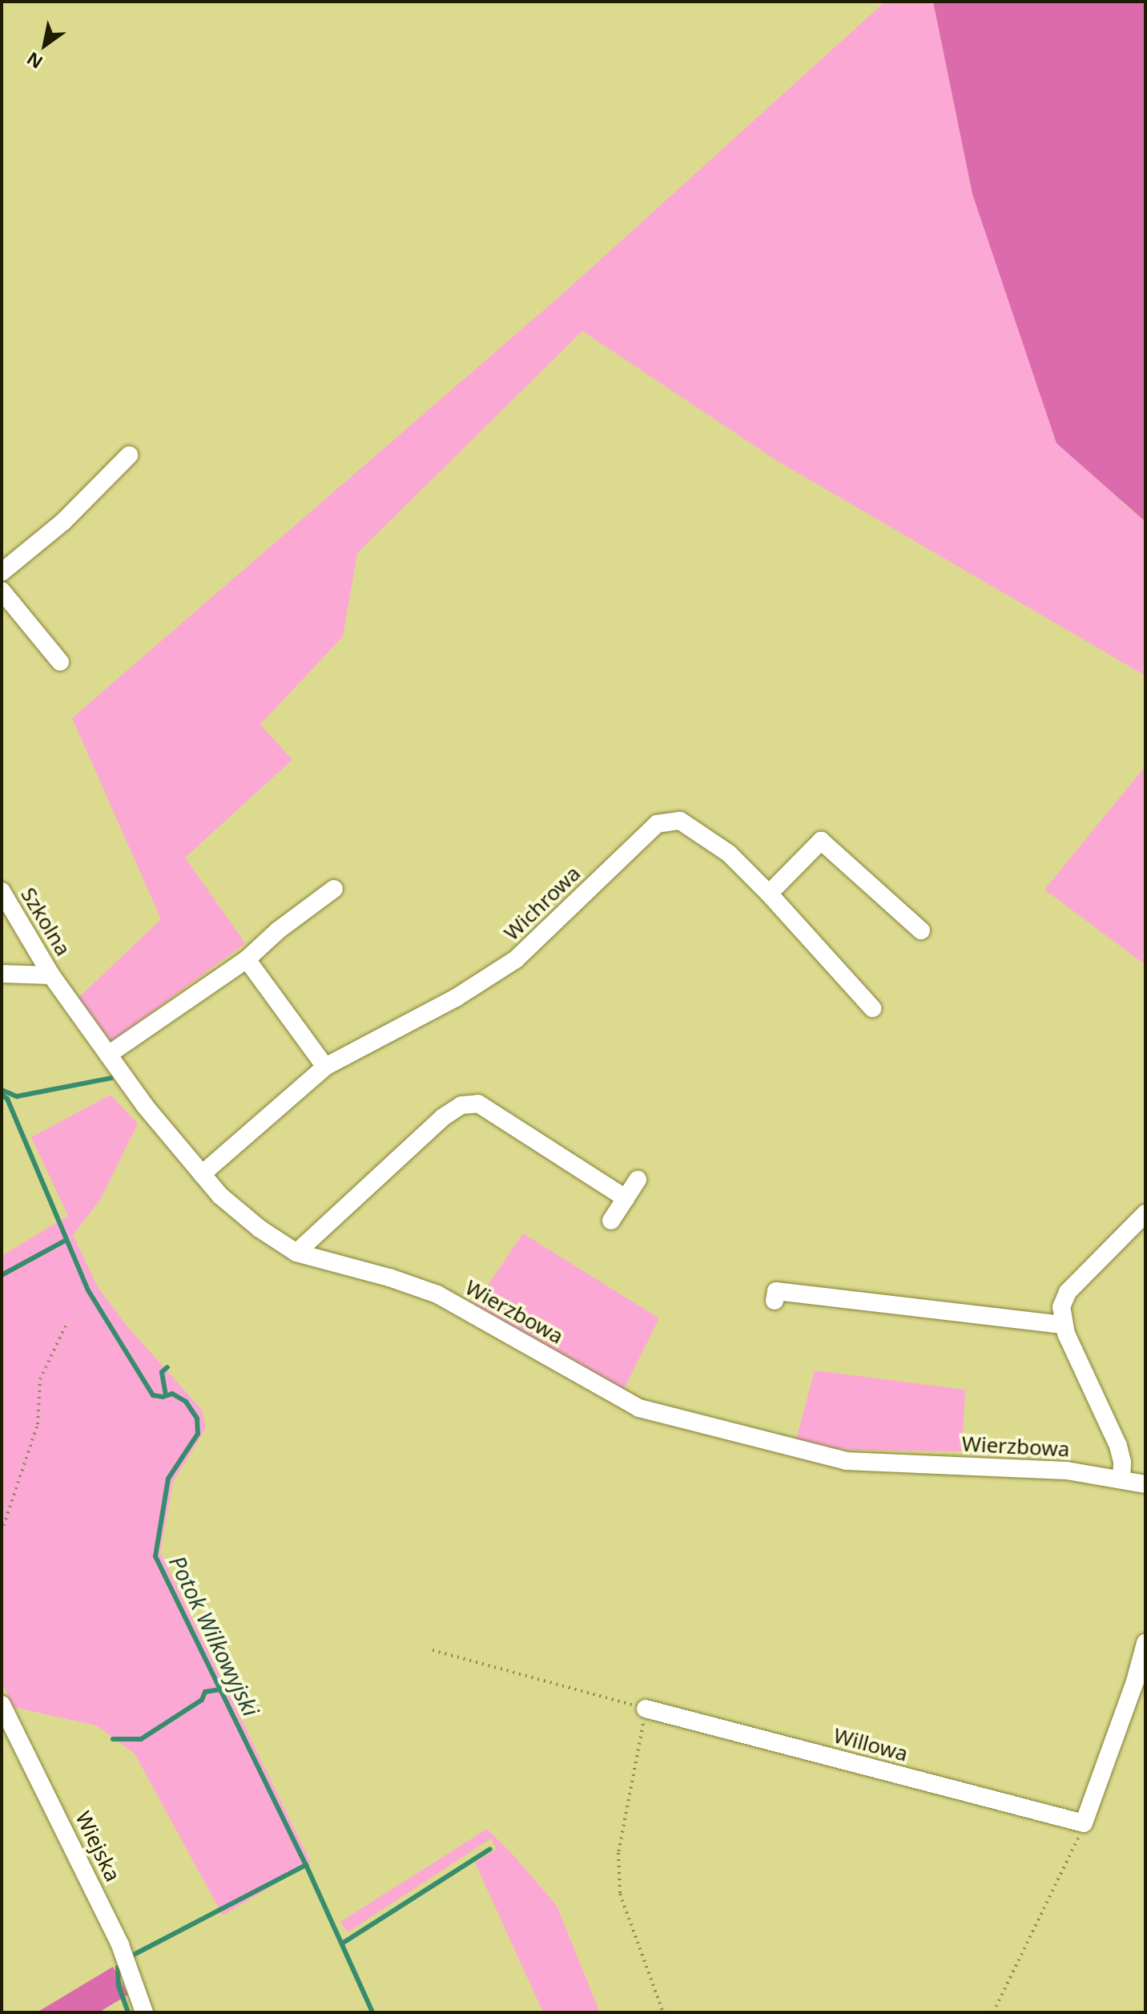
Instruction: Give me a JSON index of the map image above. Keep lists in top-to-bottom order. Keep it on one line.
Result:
{"streets":{"street":["Wichrowa","Szkolna","Wierzbowa","Willowa","Wiejska"]},"crossings":[["Wichrowa","Wierzbowa"],["Szkolna","Wierzbowa"]],"water":["Potok Wilkowyjski"],"north":"bottom left"}
